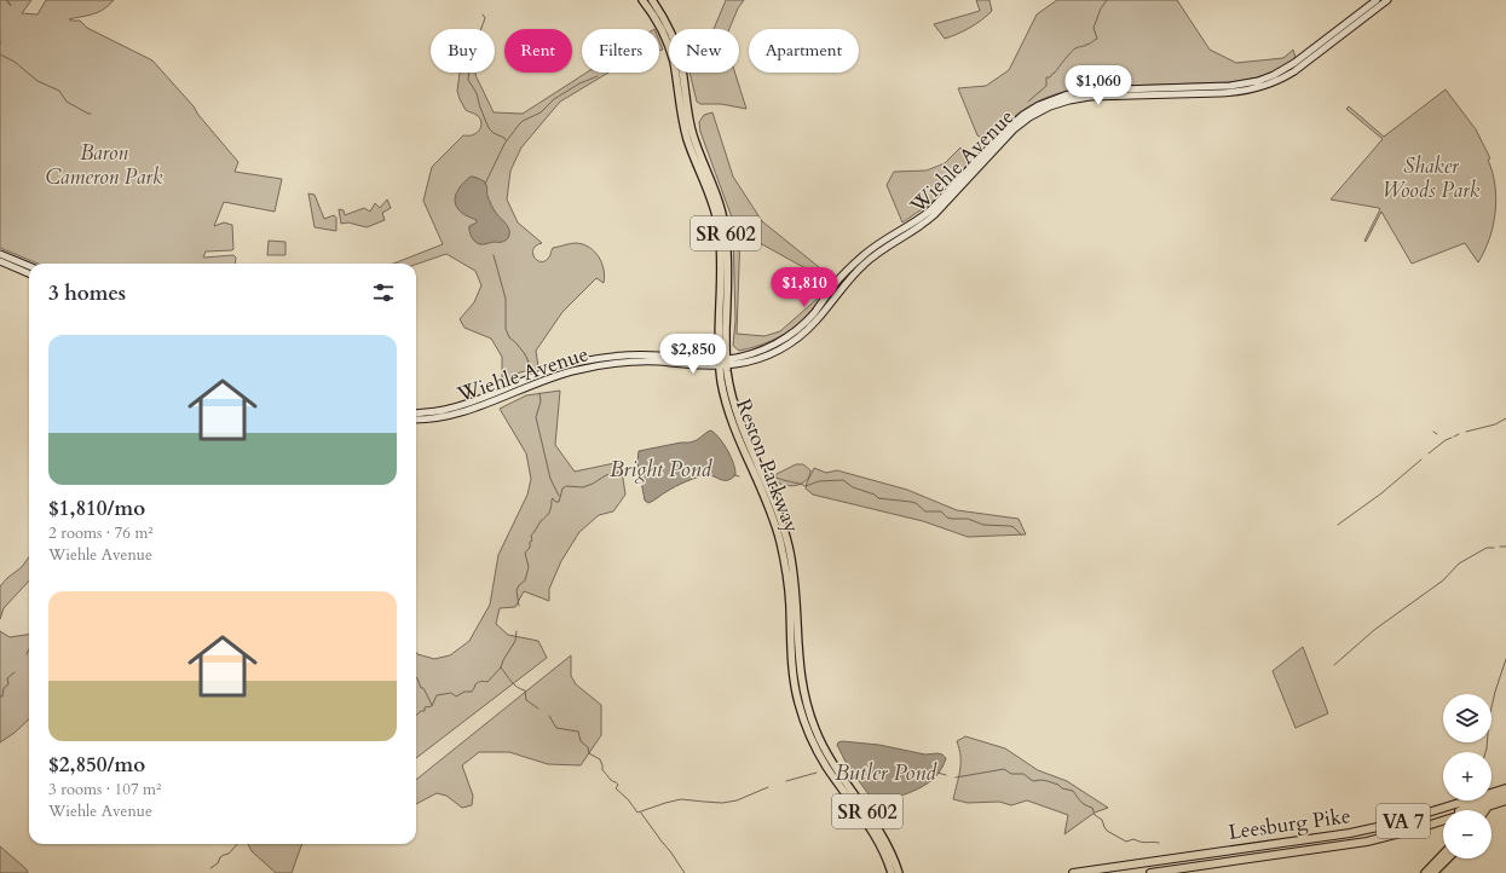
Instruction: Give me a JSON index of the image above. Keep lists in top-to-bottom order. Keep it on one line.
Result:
{"streets":{"highway":["VA 7","Leesburg Pike"],"main road":["Wiehle Avenue","SR 602","Reston Parkway"]},"crossings":[["Wiehle Avenue","Reston Parkway"]],"water":["Bright Pond","Butler Pond"],"parks":["Baron Cameron Park","Shaker Woods Park"],"page":{"chip":["Buy","Rent","Filters","New","Apartment"],"price":["$1,060","$1,810","$2,850"],"heading":"3 homes","list":[{"name":"$1,810/mo","note":"2 rooms · 76 m² · Wiehle Avenue"},{"name":"$2,850/mo","note":"3 rooms · 107 m² · Wiehle Avenue"}],"map_buttons":["+","−"]}}
